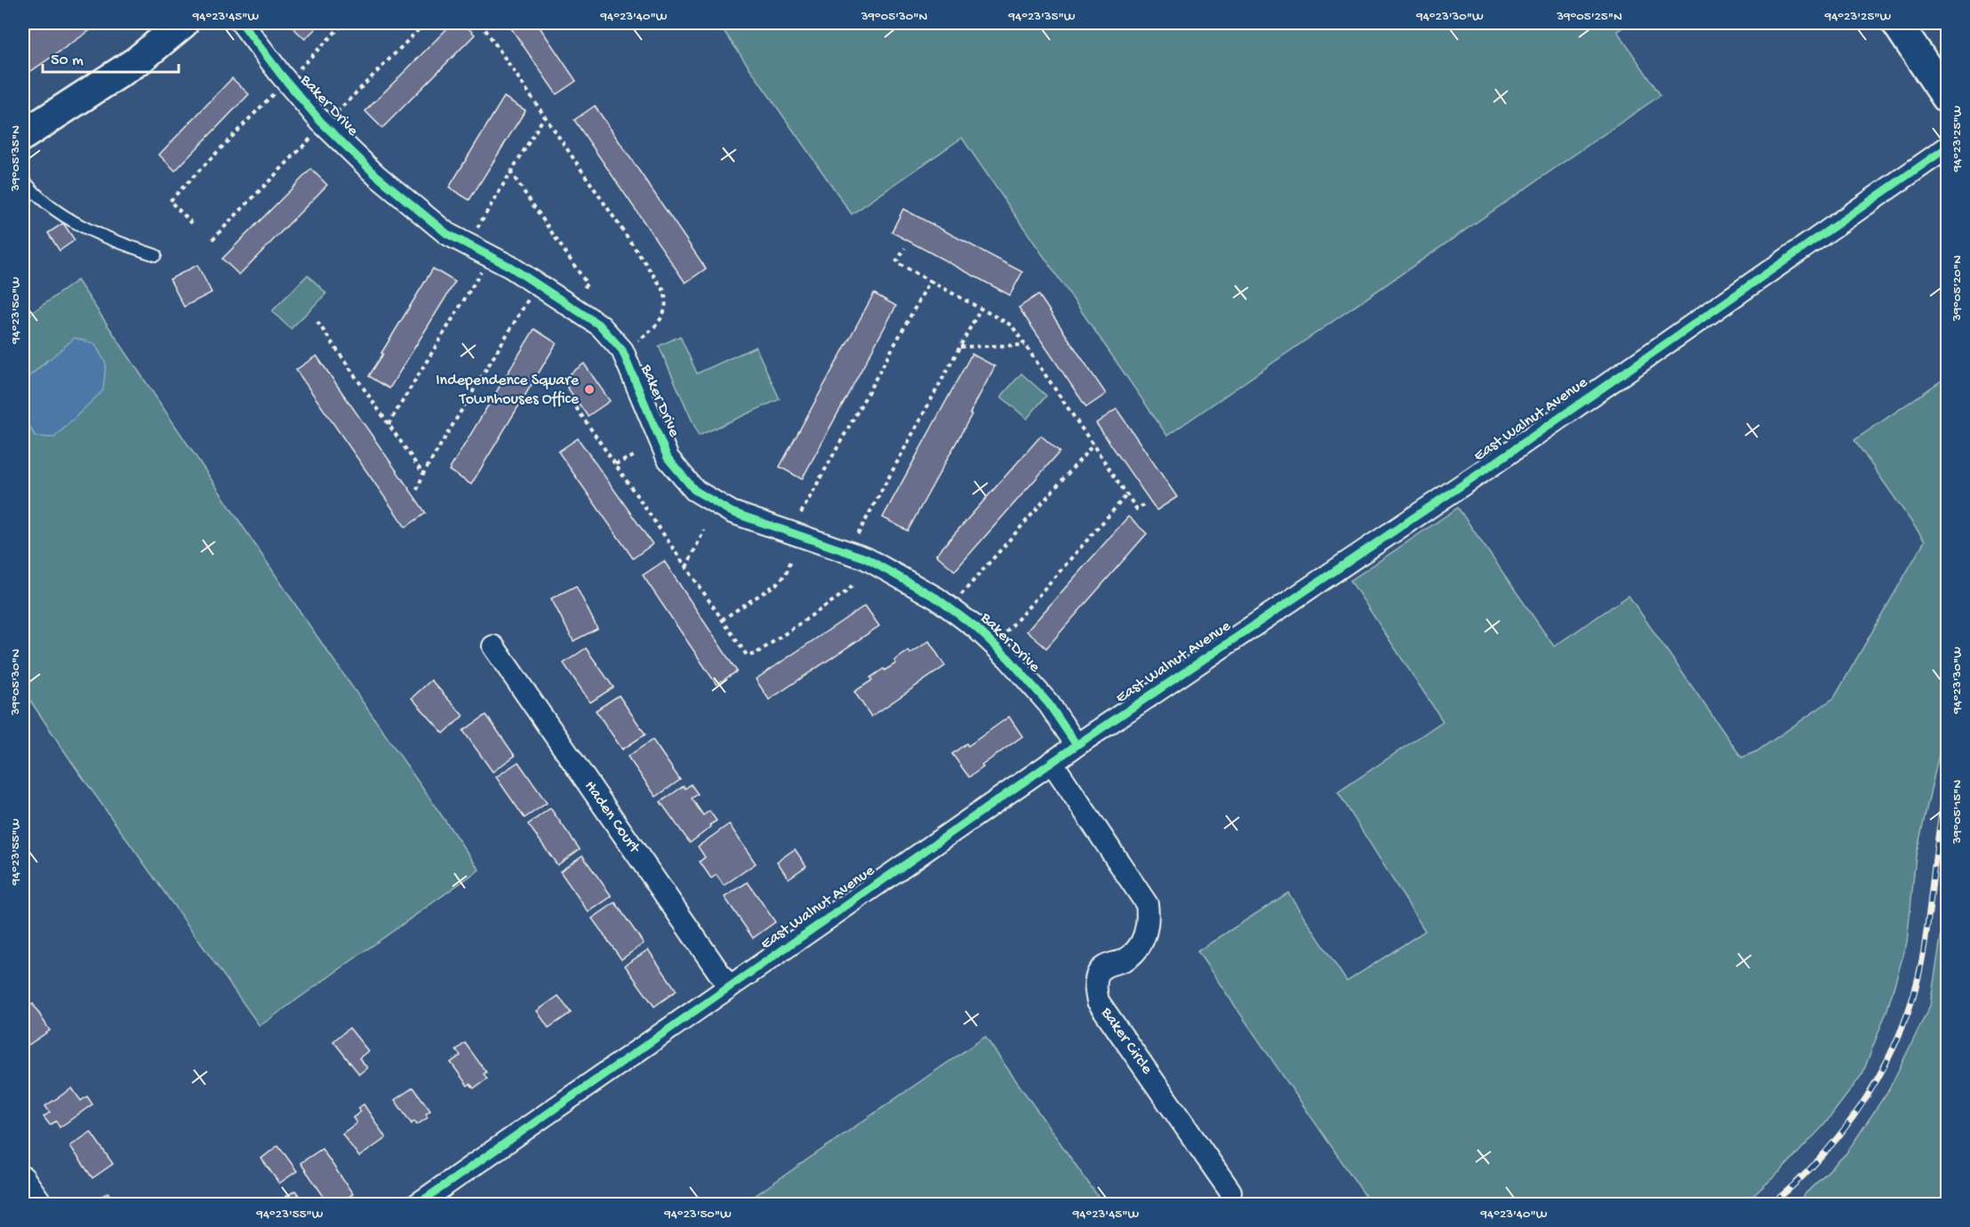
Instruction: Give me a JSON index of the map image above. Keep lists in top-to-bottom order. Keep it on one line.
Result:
{"streets":{"street":["Baker Drive","East Walnut Avenue","Haden Court","Baker Circle"]},"crossings":[["Baker Drive","East Walnut Avenue"],["East Walnut Avenue","Haden Court"],["East Walnut Avenue","Baker Circle"]],"places":["Independence Square Townhouses Office"],"scale_bar":"50 m","coordinates":["94°23'45\"W","94°23'40\"W","39°05'30\"N","94°23'35\"W","94°23'30\"W","39°05'25\"N","94°23'25\"W","39°05'35\"N","39°05'20\"N","94°23'50\"W","39°05'15\"N","94°23'55\"W"]}
